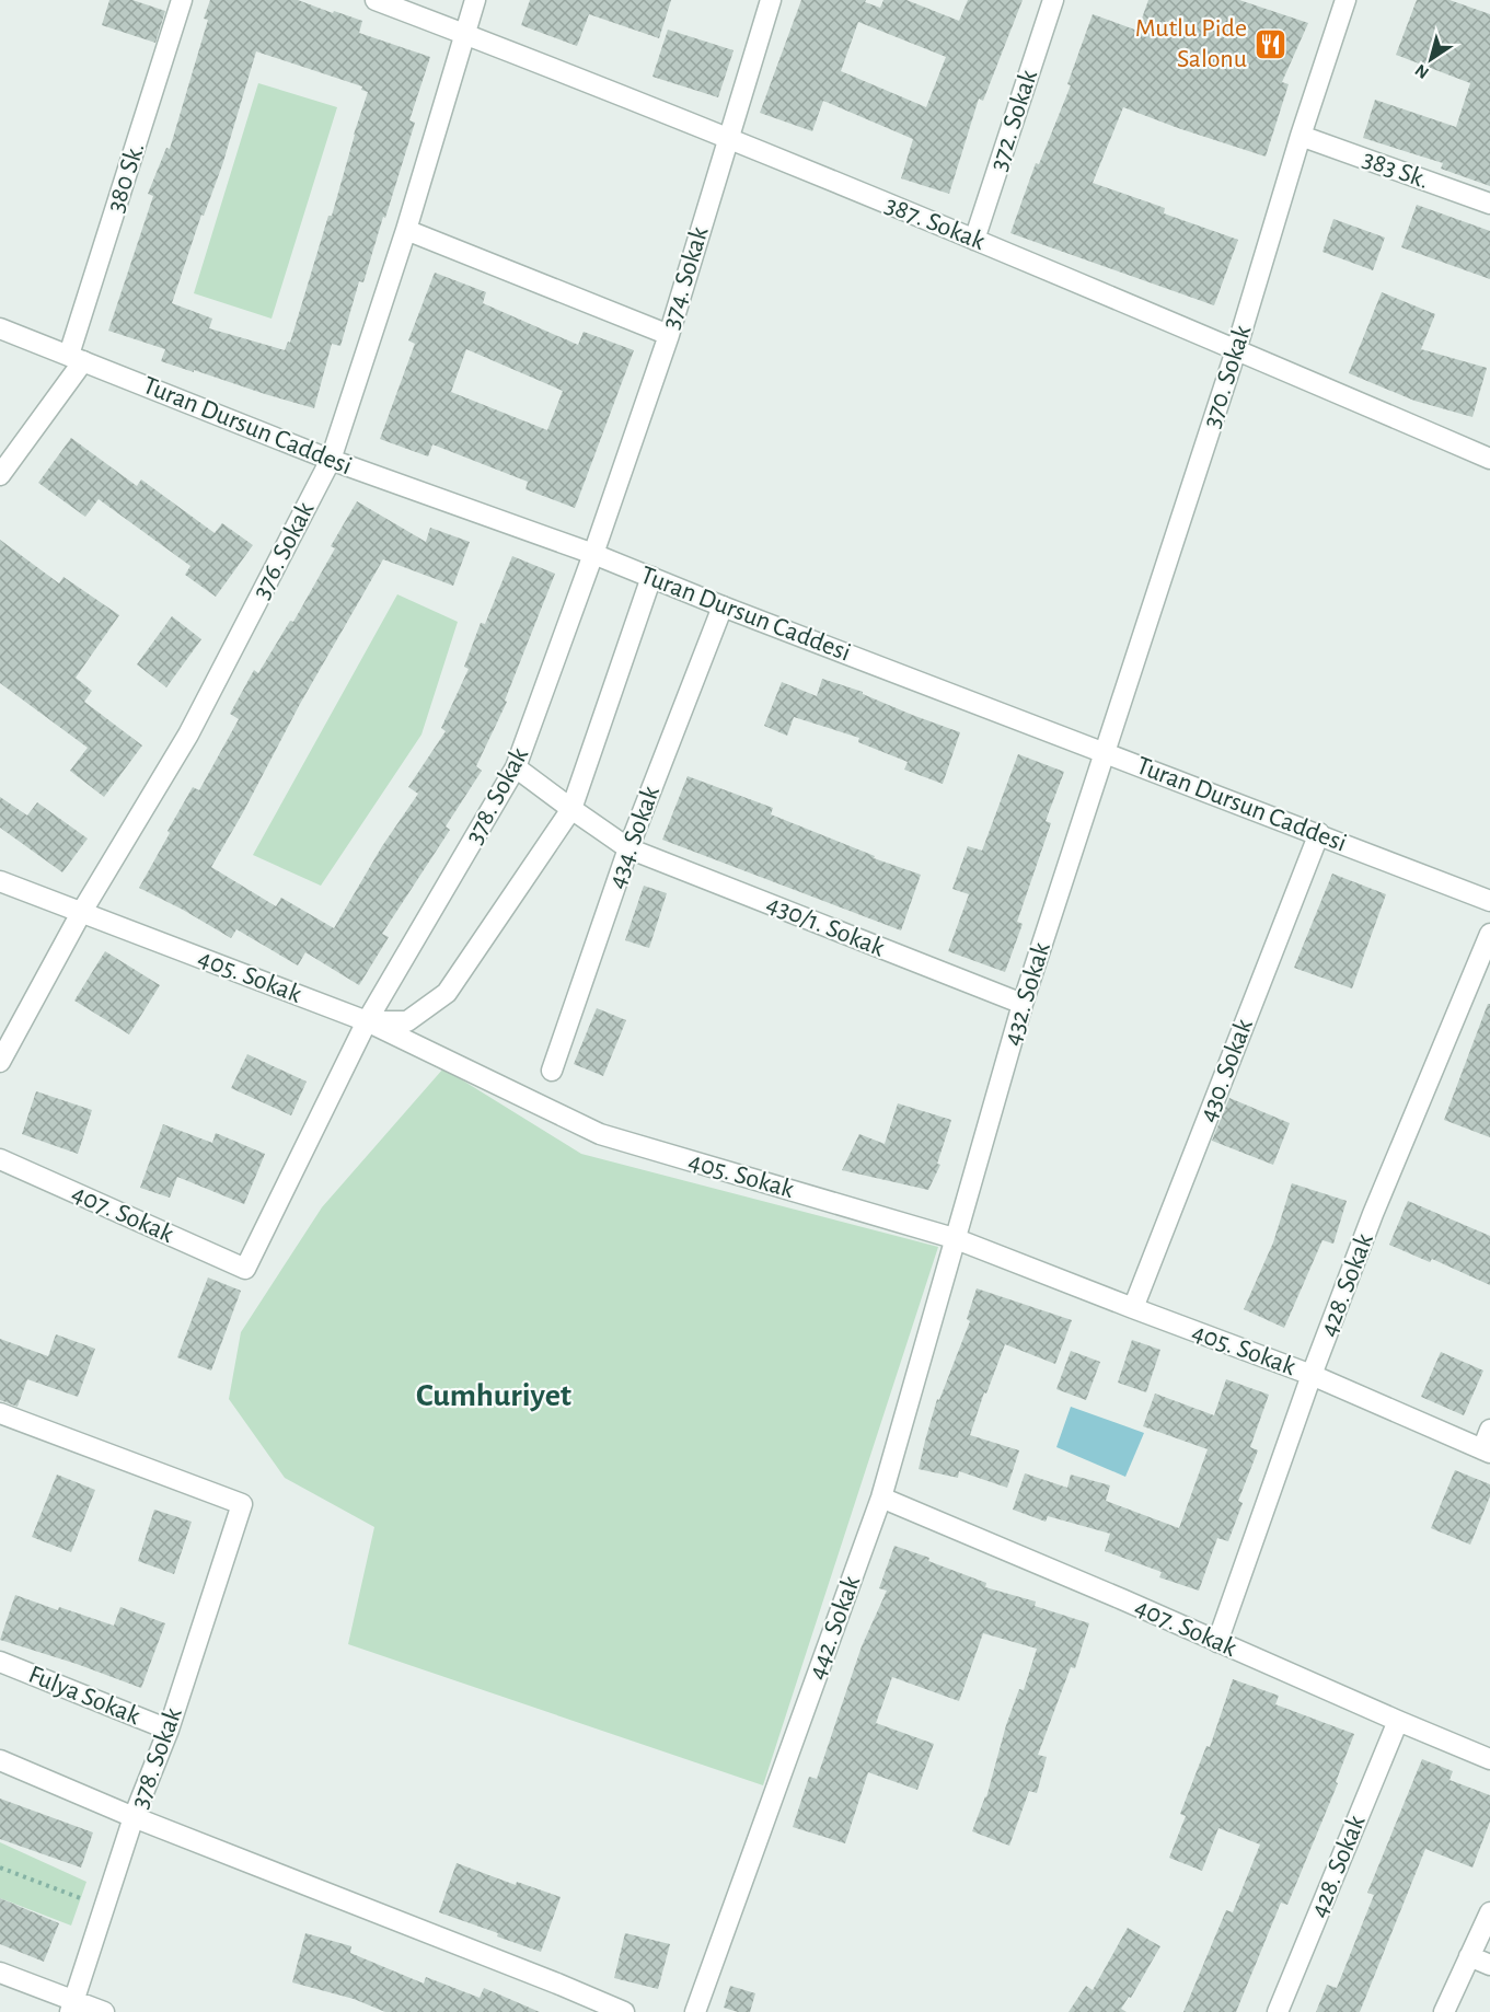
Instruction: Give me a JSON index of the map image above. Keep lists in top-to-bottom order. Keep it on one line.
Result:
{"streets":{"street":["372. Sokak","383 Sk.","380 Sk.","387. Sokak","374. Sokak","370. Sokak","Turan Dursun Caddesi","376. Sokak","378. Sokak","434. Sokak","430/1. Sokak","405. Sokak","432. Sokak","430. Sokak","407. Sokak","428. Sokak","442. Sokak","Fulya Sokak"]},"crossings":[["372. Sokak","387. Sokak"],["383 Sk.","370. Sokak"],["380 Sk.","Turan Dursun Caddesi"],["387. Sokak","374. Sokak"],["387. Sokak","370. Sokak"],["387. Sokak","376. Sokak"],["374. Sokak","Turan Dursun Caddesi"],["374. Sokak","378. Sokak"],["370. Sokak","Turan Dursun Caddesi"],["370. Sokak","432. Sokak"],["Turan Dursun Caddesi","376. Sokak"],["Turan Dursun Caddesi","378. Sokak"],["Turan Dursun Caddesi","434. Sokak"],["Turan Dursun Caddesi","432. Sokak"],["Turan Dursun Caddesi","430. Sokak"],["376. Sokak","405. Sokak"],["378. Sokak","430/1. Sokak"],["378. Sokak","405. Sokak"],["378. Sokak","407. Sokak"],["378. Sokak","Fulya Sokak"],["434. Sokak","430/1. Sokak"],["430/1. Sokak","432. Sokak"],["405. Sokak","432. Sokak"],["405. Sokak","430. Sokak"],["405. Sokak","428. Sokak"],["405. Sokak","442. Sokak"],["432. Sokak","442. Sokak"],["407. Sokak","428. Sokak"],["407. Sokak","442. Sokak"]],"districts":["Cumhuriyet"],"places":{"restaurant":["Mutlu Pide Salonu"]},"north":"bottom left"}
